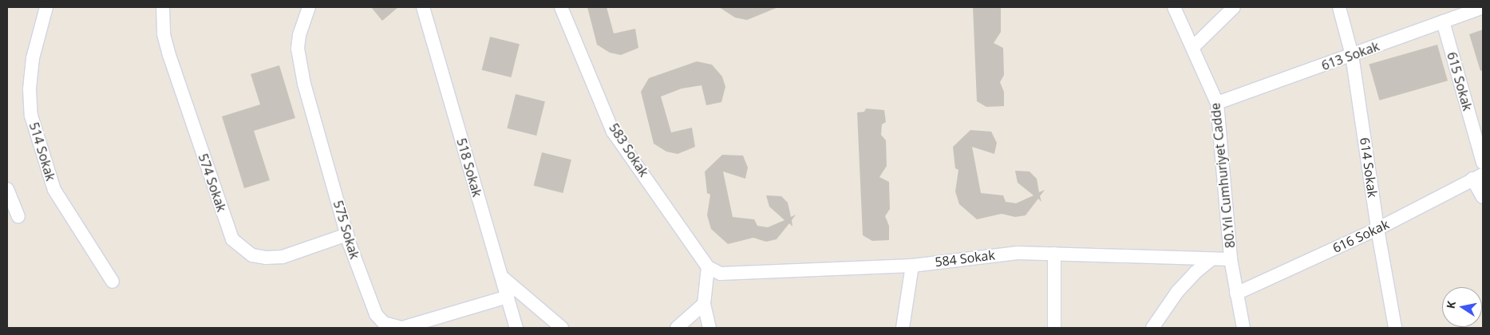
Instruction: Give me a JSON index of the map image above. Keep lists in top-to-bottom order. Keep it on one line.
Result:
{"streets":{"street":["613 Sokak","615 Sokak","583 Sokak","514 Sokak","518 Sokak","614 Sokak","80.Yıl Cumhuriyet Cadde","574 Sokak","575 Sokak","616 Sokak","584 Sokak"]},"crossings":[["613 Sokak","615 Sokak"],["613 Sokak","614 Sokak"],["613 Sokak","80.Yıl Cumhuriyet Cadde"],["583 Sokak","584 Sokak"],["518 Sokak","575 Sokak"],["614 Sokak","616 Sokak"],["80.Yıl Cumhuriyet Cadde","616 Sokak"],["80.Yıl Cumhuriyet Cadde","584 Sokak"],["574 Sokak","575 Sokak"]],"north":"left"}
